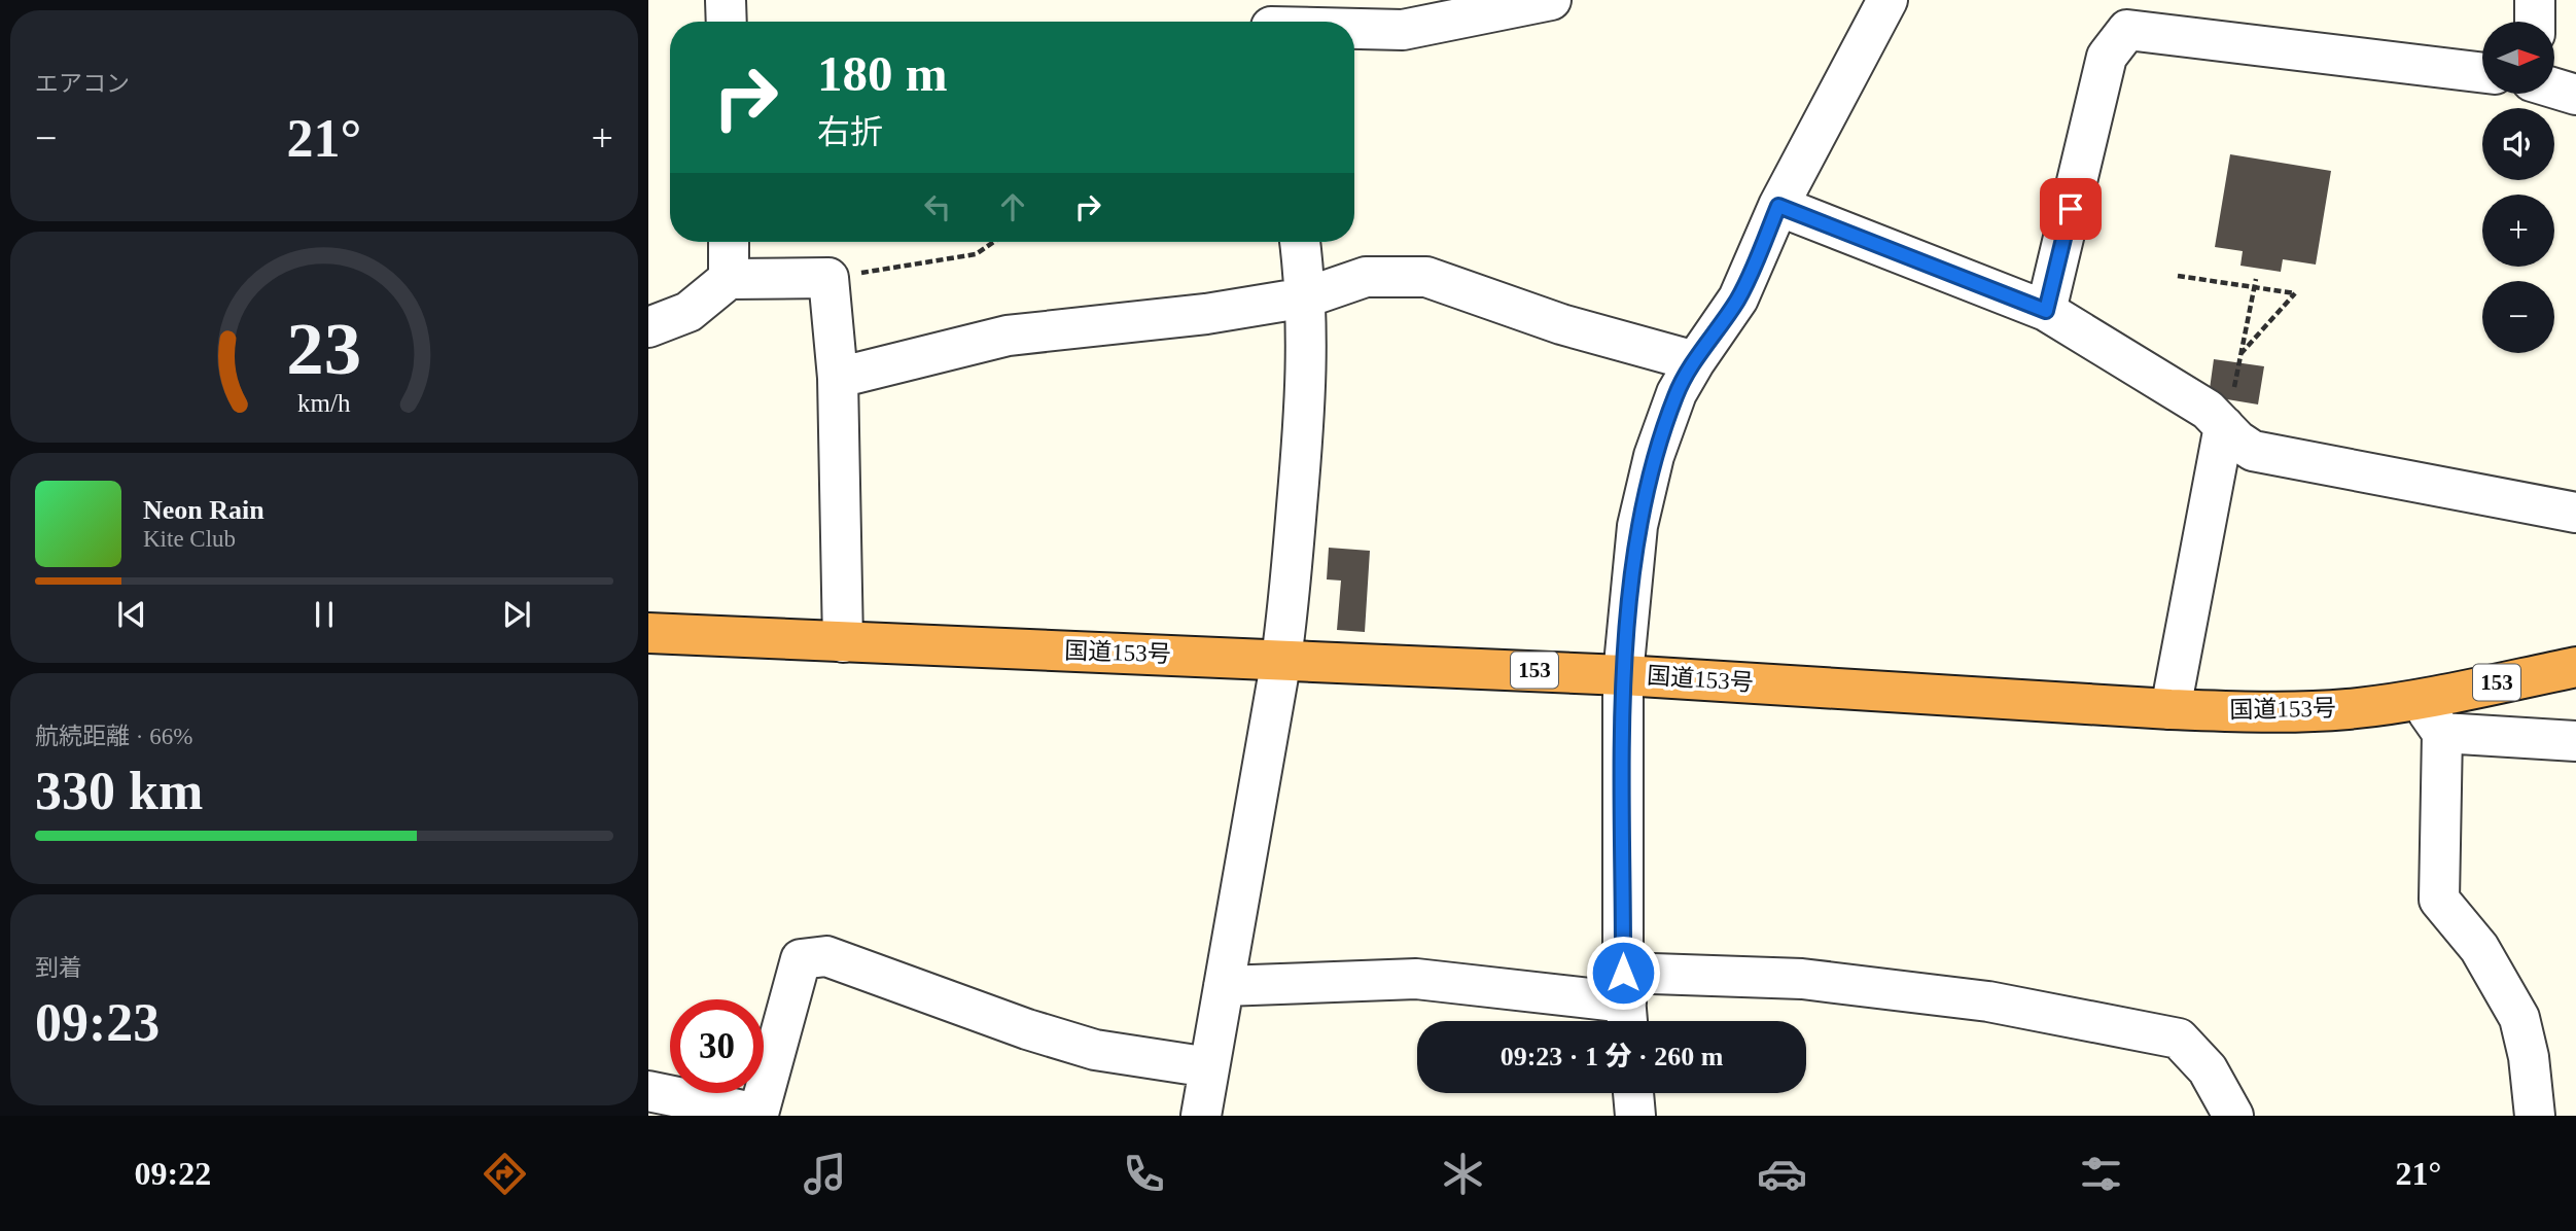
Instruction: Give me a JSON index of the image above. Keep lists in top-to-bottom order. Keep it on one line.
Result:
{"streets":{"highway":["国道153号","153"]},"north":"right","page":{"tile":["エアコン",["航続距離 · 66%","330 km"],["到着","09:23"]],"map_buttons":["+","−"],"turn":["180 m","右折"],"heat":["−","21°","+"],"song":["Neon Rain","Kite Club"],"limit":"30","trip":"09:23 · 1 分 · 260 m","tabs":["09:22","21°"],"gauge":["23","km/h"]}}
